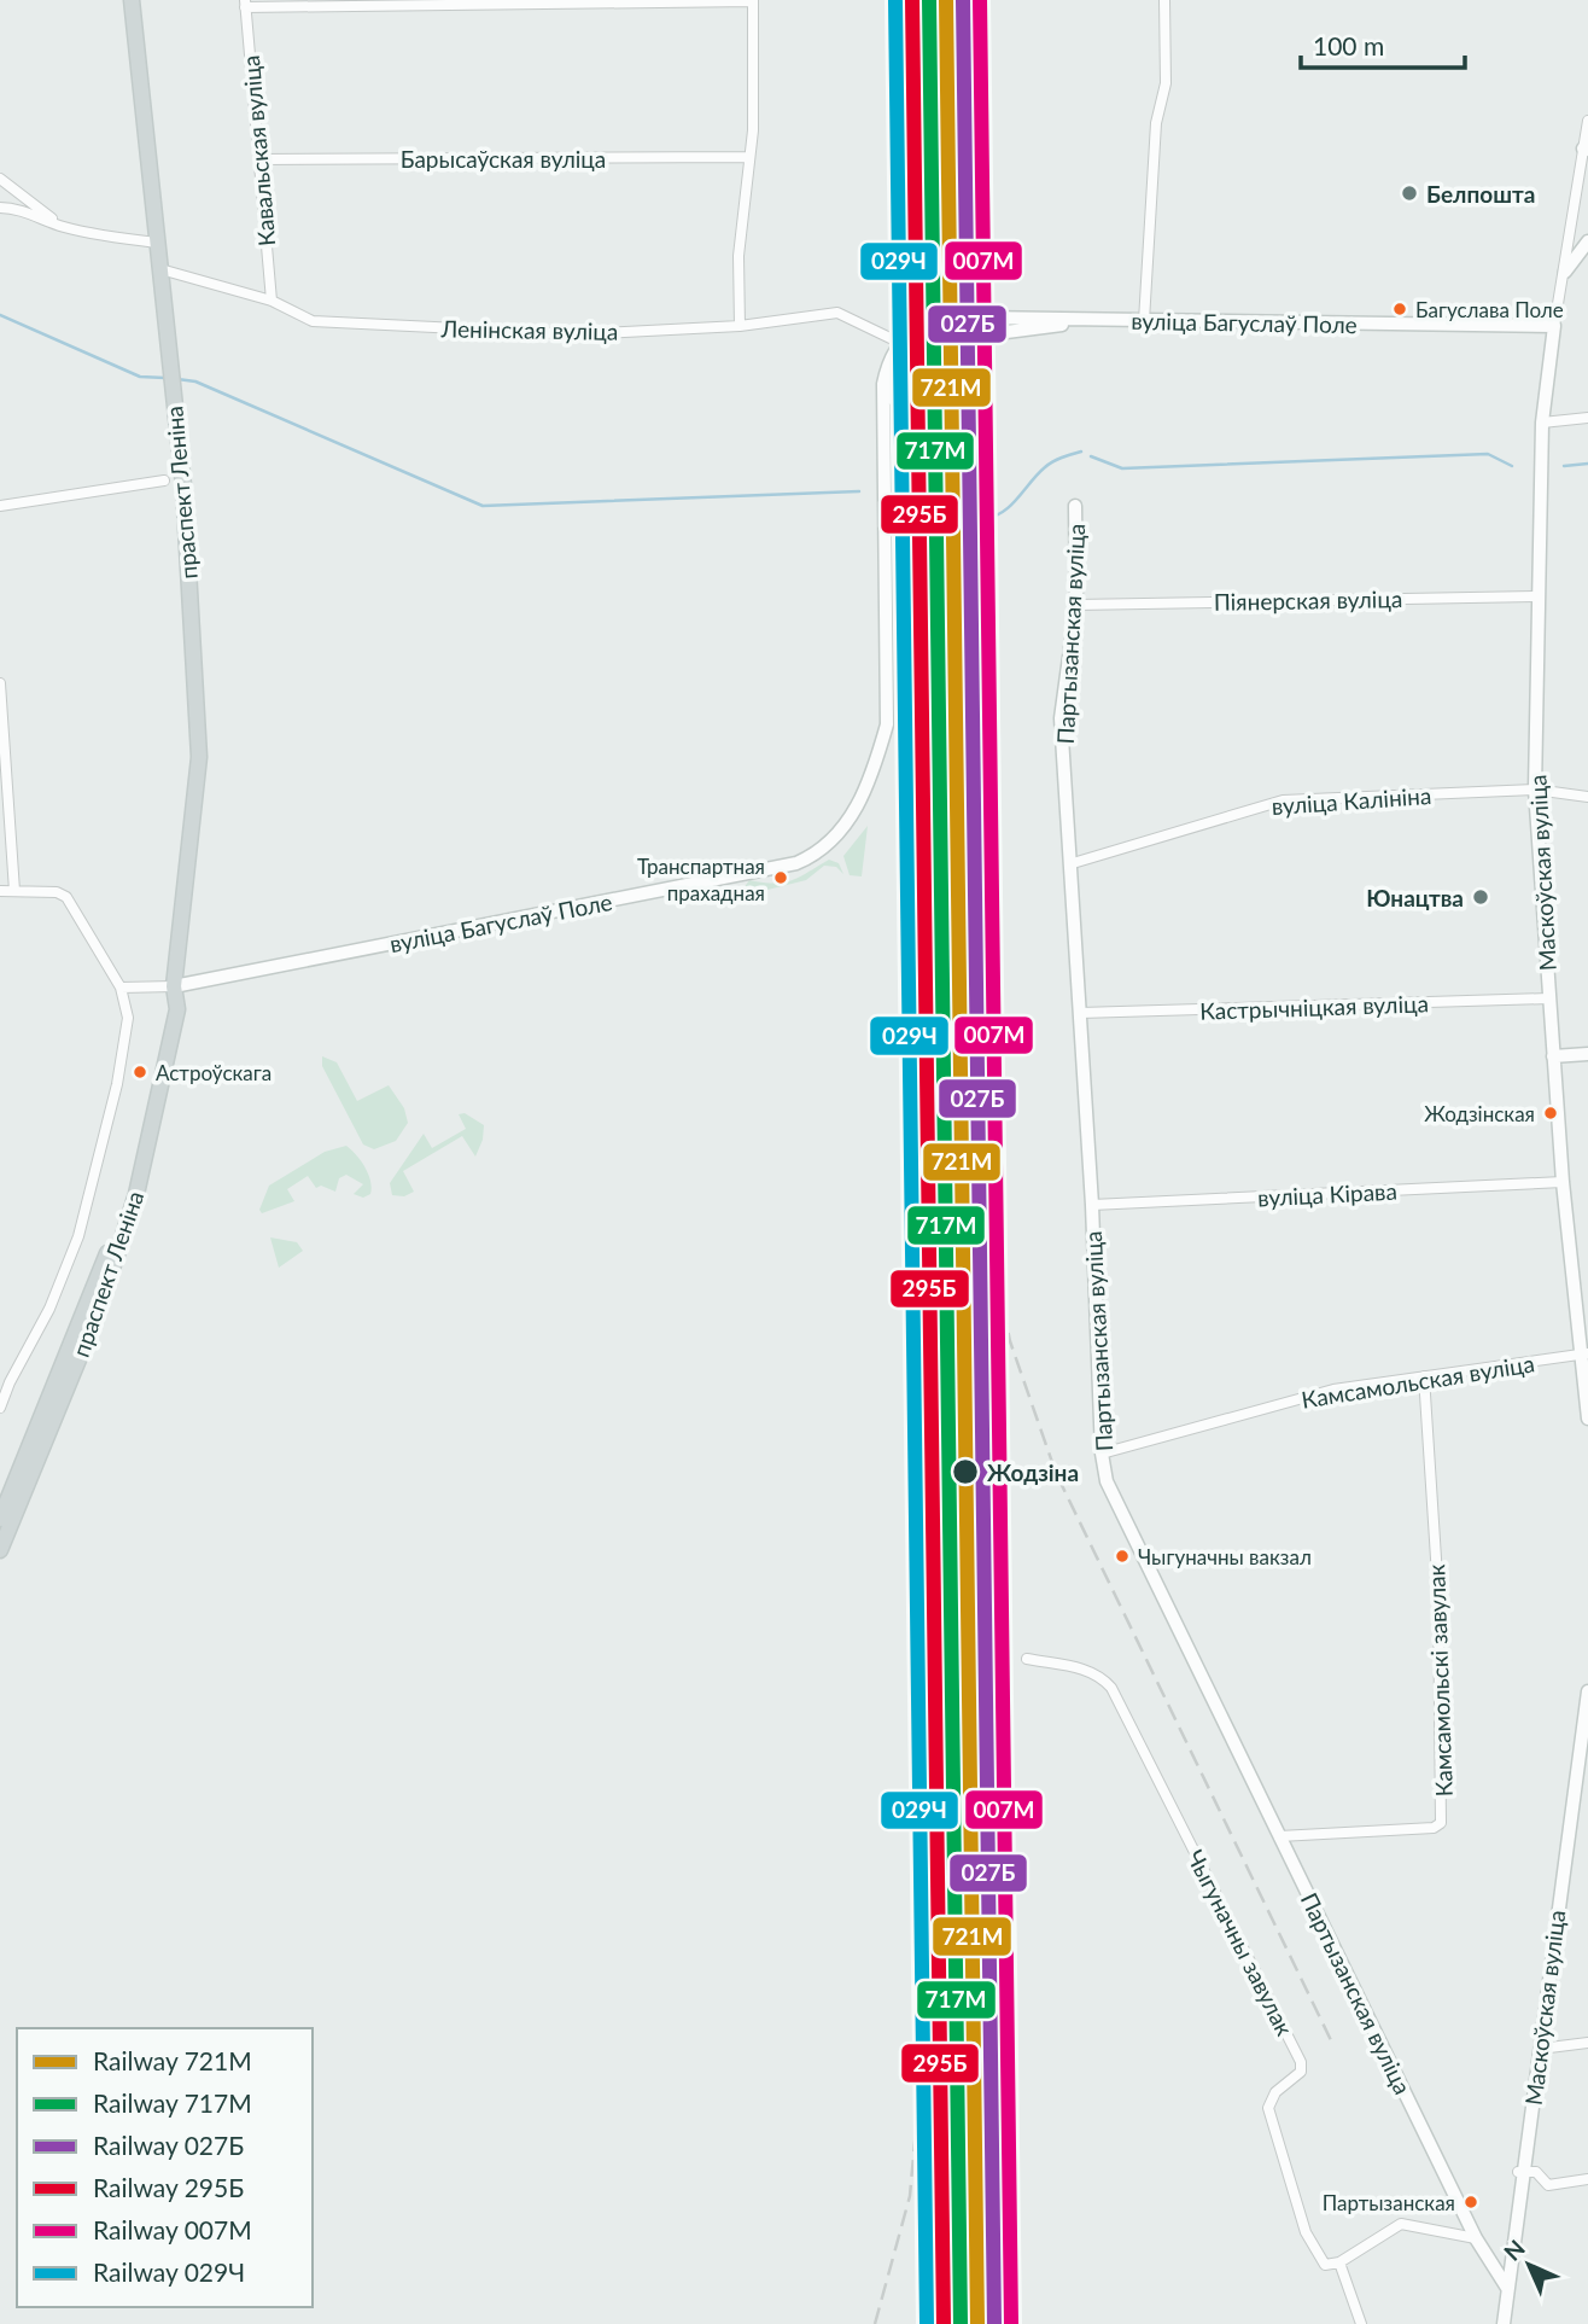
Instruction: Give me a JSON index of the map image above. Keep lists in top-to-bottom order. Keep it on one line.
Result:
{"streets":{"main road":["вуліца Багуслаў Поле","праспект Леніна","Партызанская вуліца","Маскоўская вуліца"],"street":["Кавальская вуліца","Барысаўская вуліца","Ленінская вуліца","Піянерская вуліца","вуліца Калініна","Кастрычніцкая вуліца","вуліца Кірава","Камсамольская вуліца","Камсамольскі завулак","Чыгуначны завулак"]},"crossings":[["Кавальская вуліца","Барысаўская вуліца"],["Кавальская вуліца","Ленінская вуліца"],["вуліца Багуслаў Поле","Ленінская вуліца"],["вуліца Багуслаў Поле","праспект Леніна"],["вуліца Багуслаў Поле","Маскоўская вуліца"],["Ленінская вуліца","праспект Леніна"],["Піянерская вуліца","Партызанская вуліца"],["Піянерская вуліца","Маскоўская вуліца"],["Партызанская вуліца","вуліца Калініна"],["Партызанская вуліца","Маскоўская вуліца"],["Партызанская вуліца","Кастрычніцкая вуліца"],["Партызанская вуліца","вуліца Кірава"],["Партызанская вуліца","Камсамольская вуліца"],["Партызанская вуліца","Камсамольскі завулак"],["вуліца Калініна","Маскоўская вуліца"],["Маскоўская вуліца","Кастрычніцкая вуліца"],["Маскоўская вуліца","вуліца Кірава"],["Маскоўская вуліца","Камсамольская вуліца"],["Камсамольская вуліца","Камсамольскі завулак"]],"places":["Белпошта","Багуслава Поле","Транспартная прахадная","Юнацтва","Астроўскага","Жодзінская","Жодзіна","Чыгуначны вакзал","Партызанская"],"lines":["rail line 721М","rail line 717М","rail line 027Б","rail line 295Б","rail line 007М","rail line 029Ч"],"legend":["Railway 721М","Railway 717М","Railway 027Б","Railway 295Б","Railway 007М","Railway 029Ч"],"scale_bar":"100 m","north":"top left"}
